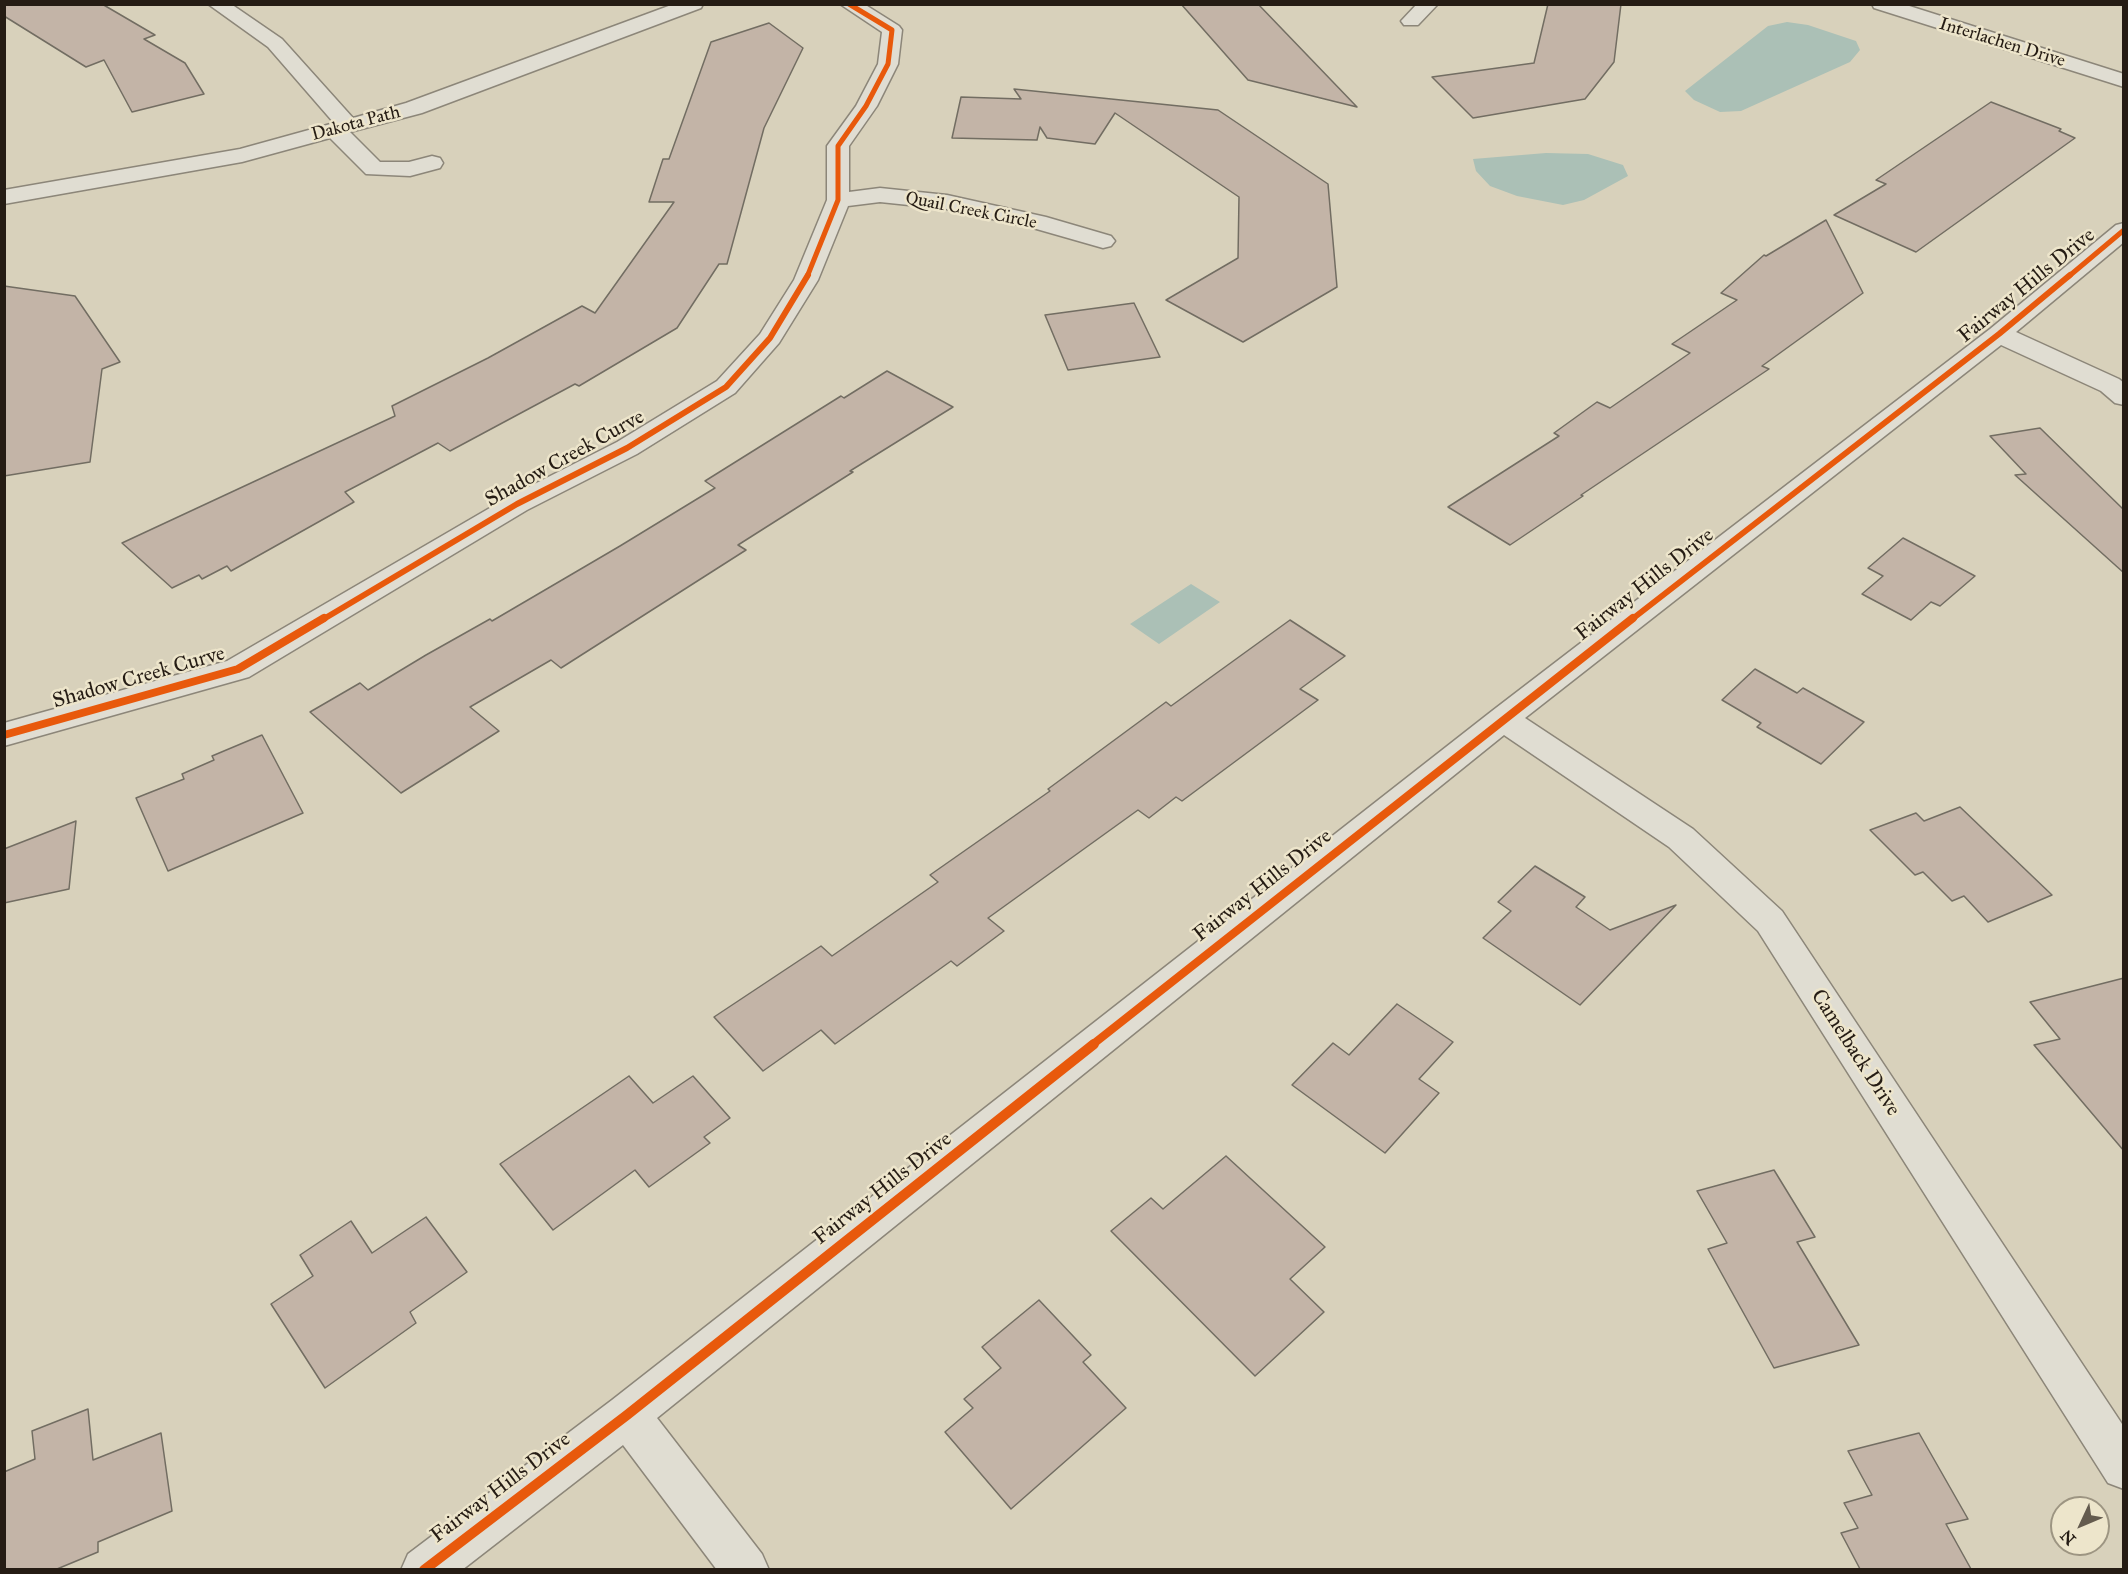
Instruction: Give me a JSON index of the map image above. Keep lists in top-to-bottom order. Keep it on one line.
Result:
{"streets":{"street":["Interlachen Drive","Dakota Path","Quail Creek Circle","Fairway Hills Drive","Shadow Creek Curve","Camelback Drive"]},"crossings":[["Quail Creek Circle","Shadow Creek Curve"],["Fairway Hills Drive","Camelback Drive"]],"north":"bottom left"}
